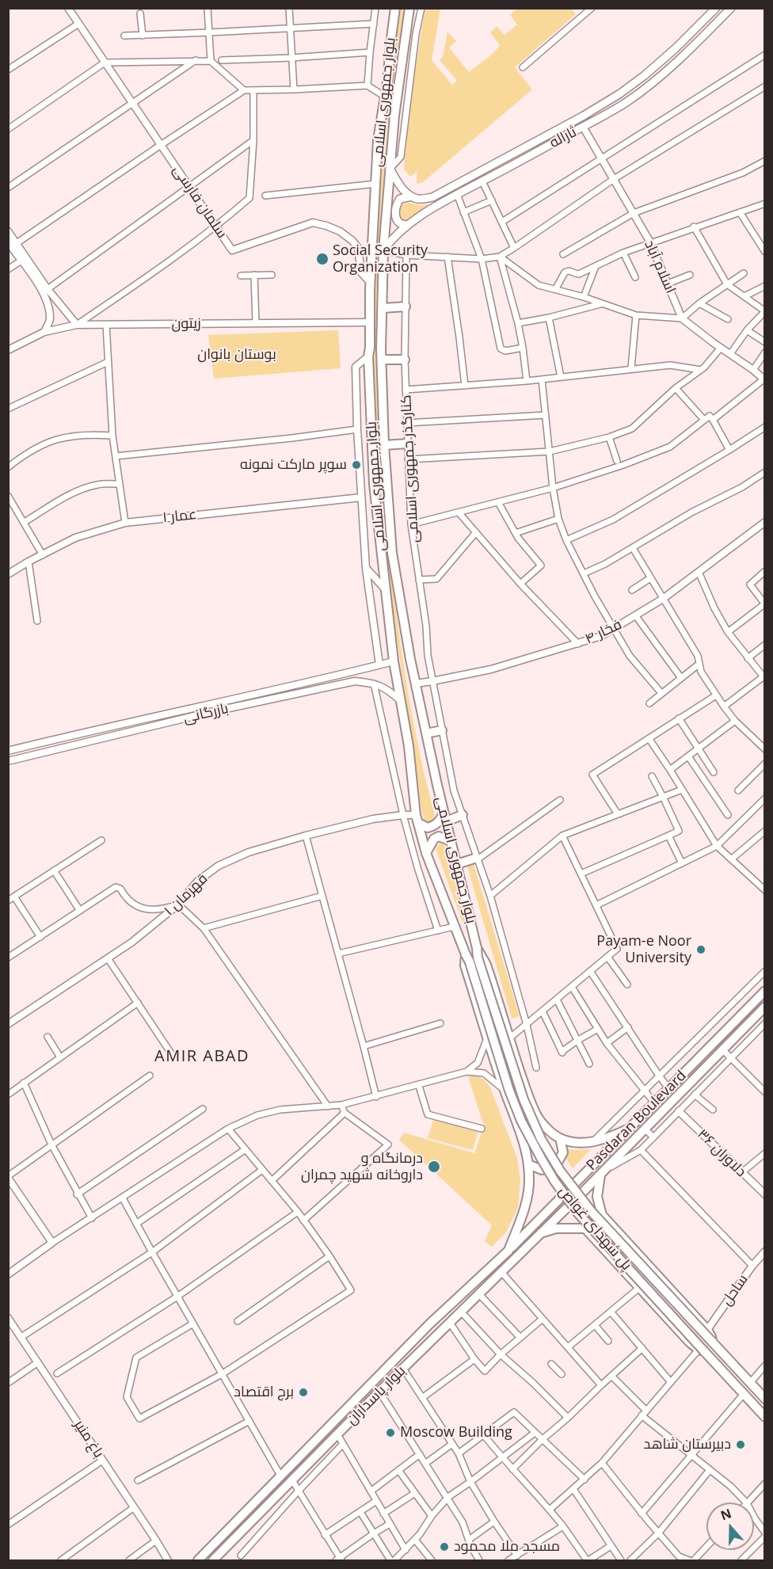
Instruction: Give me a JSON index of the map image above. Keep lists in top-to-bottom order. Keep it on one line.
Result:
{"streets":{"main road":["بلوار جمهوری اسلامی","ثاراله","Pasdaran Boulevard","پل شهدای غواص","بلوار پاسداران"],"street":["سلمان فارسی","اسلام آباد","زیتون","کنارگذر جمهوری اسلامی","عمار ۱","فخار ۴","بازرگانی","قهرمان ۱","دلاوران ۳۶","ساحل","باغ منیر"]},"crossings":[["بلوار جمهوری اسلامی","ثاراله"],["بلوار جمهوری اسلامی","سلمان فارسی"],["بلوار جمهوری اسلامی","زیتون"],["بلوار جمهوری اسلامی","فخار ۴"],["بلوار جمهوری اسلامی","بازرگانی"],["بلوار جمهوری اسلامی","قهرمان ۱"],["بلوار جمهوری اسلامی","پل شهدای غواص"],["ثاراله","اسلام آباد"],["کنارگذر جمهوری اسلامی","فخار ۴"],["Pasdaran Boulevard","بلوار پاسداران"]],"districts":["AMIR ABAD"],"parks":["بوستان بانوان"],"places":["Social Security Organization","سوپر مارکت نمونه","Payam-e Noor University","درمانگاه و داروخانه شهید چمران","برج اقتصاد","Moscow Building","دبیرستان شاهد","مسجد ملا محمود"],"north":"top"}
